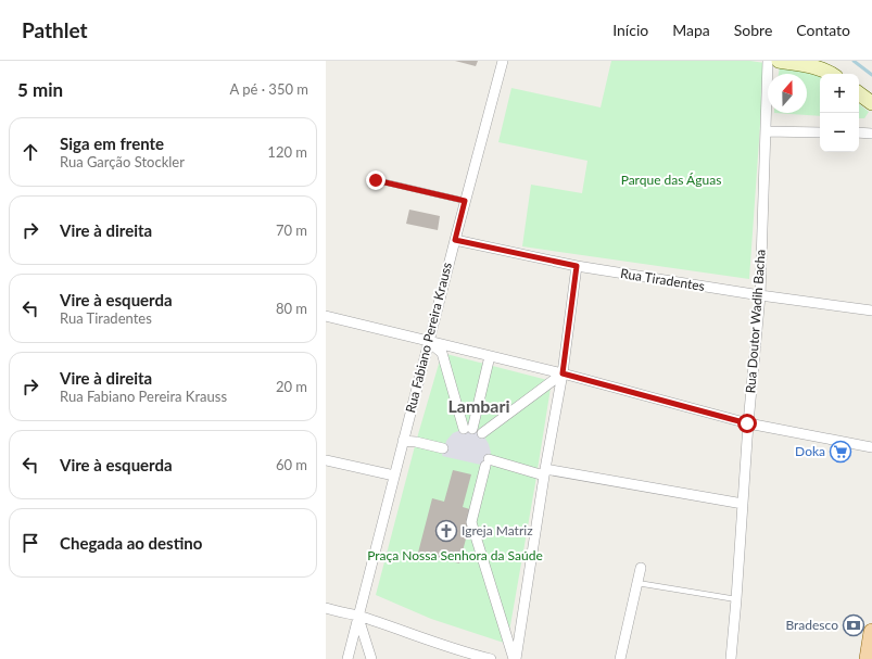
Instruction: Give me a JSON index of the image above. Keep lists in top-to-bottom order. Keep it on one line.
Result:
{"streets":{"street":["Rua Tiradentes","Rua Doutor Wadih Bacha","Rua Fabiano Pereira Krauss"]},"crossings":[["Rua Tiradentes","Rua Doutor Wadih Bacha"],["Rua Tiradentes","Rua Fabiano Pereira Krauss"]],"districts":["Lambari"],"parks":["Parque das Águas","Praça Nossa Senhora da Saúde"],"places":{"supermarket":["Doka"],"church":["Igreja Matriz"],"bank":["Bradesco"]},"north":"top","page":{"header":"Pathlet","nav":["Início","Mapa","Sobre","Contato"],"heading":["5 min","A pé · 350 m"],"map_buttons":["+","−"],"list":[["Siga em frente","Rua Garção Stockler","120 m"],["Vire à direita","70 m"],["Vire à esquerda","Rua Tiradentes","80 m"],["Vire à direita","Rua Fabiano Pereira Krauss","20 m"],["Vire à esquerda","60 m"],"Chegada ao destino"]}}
